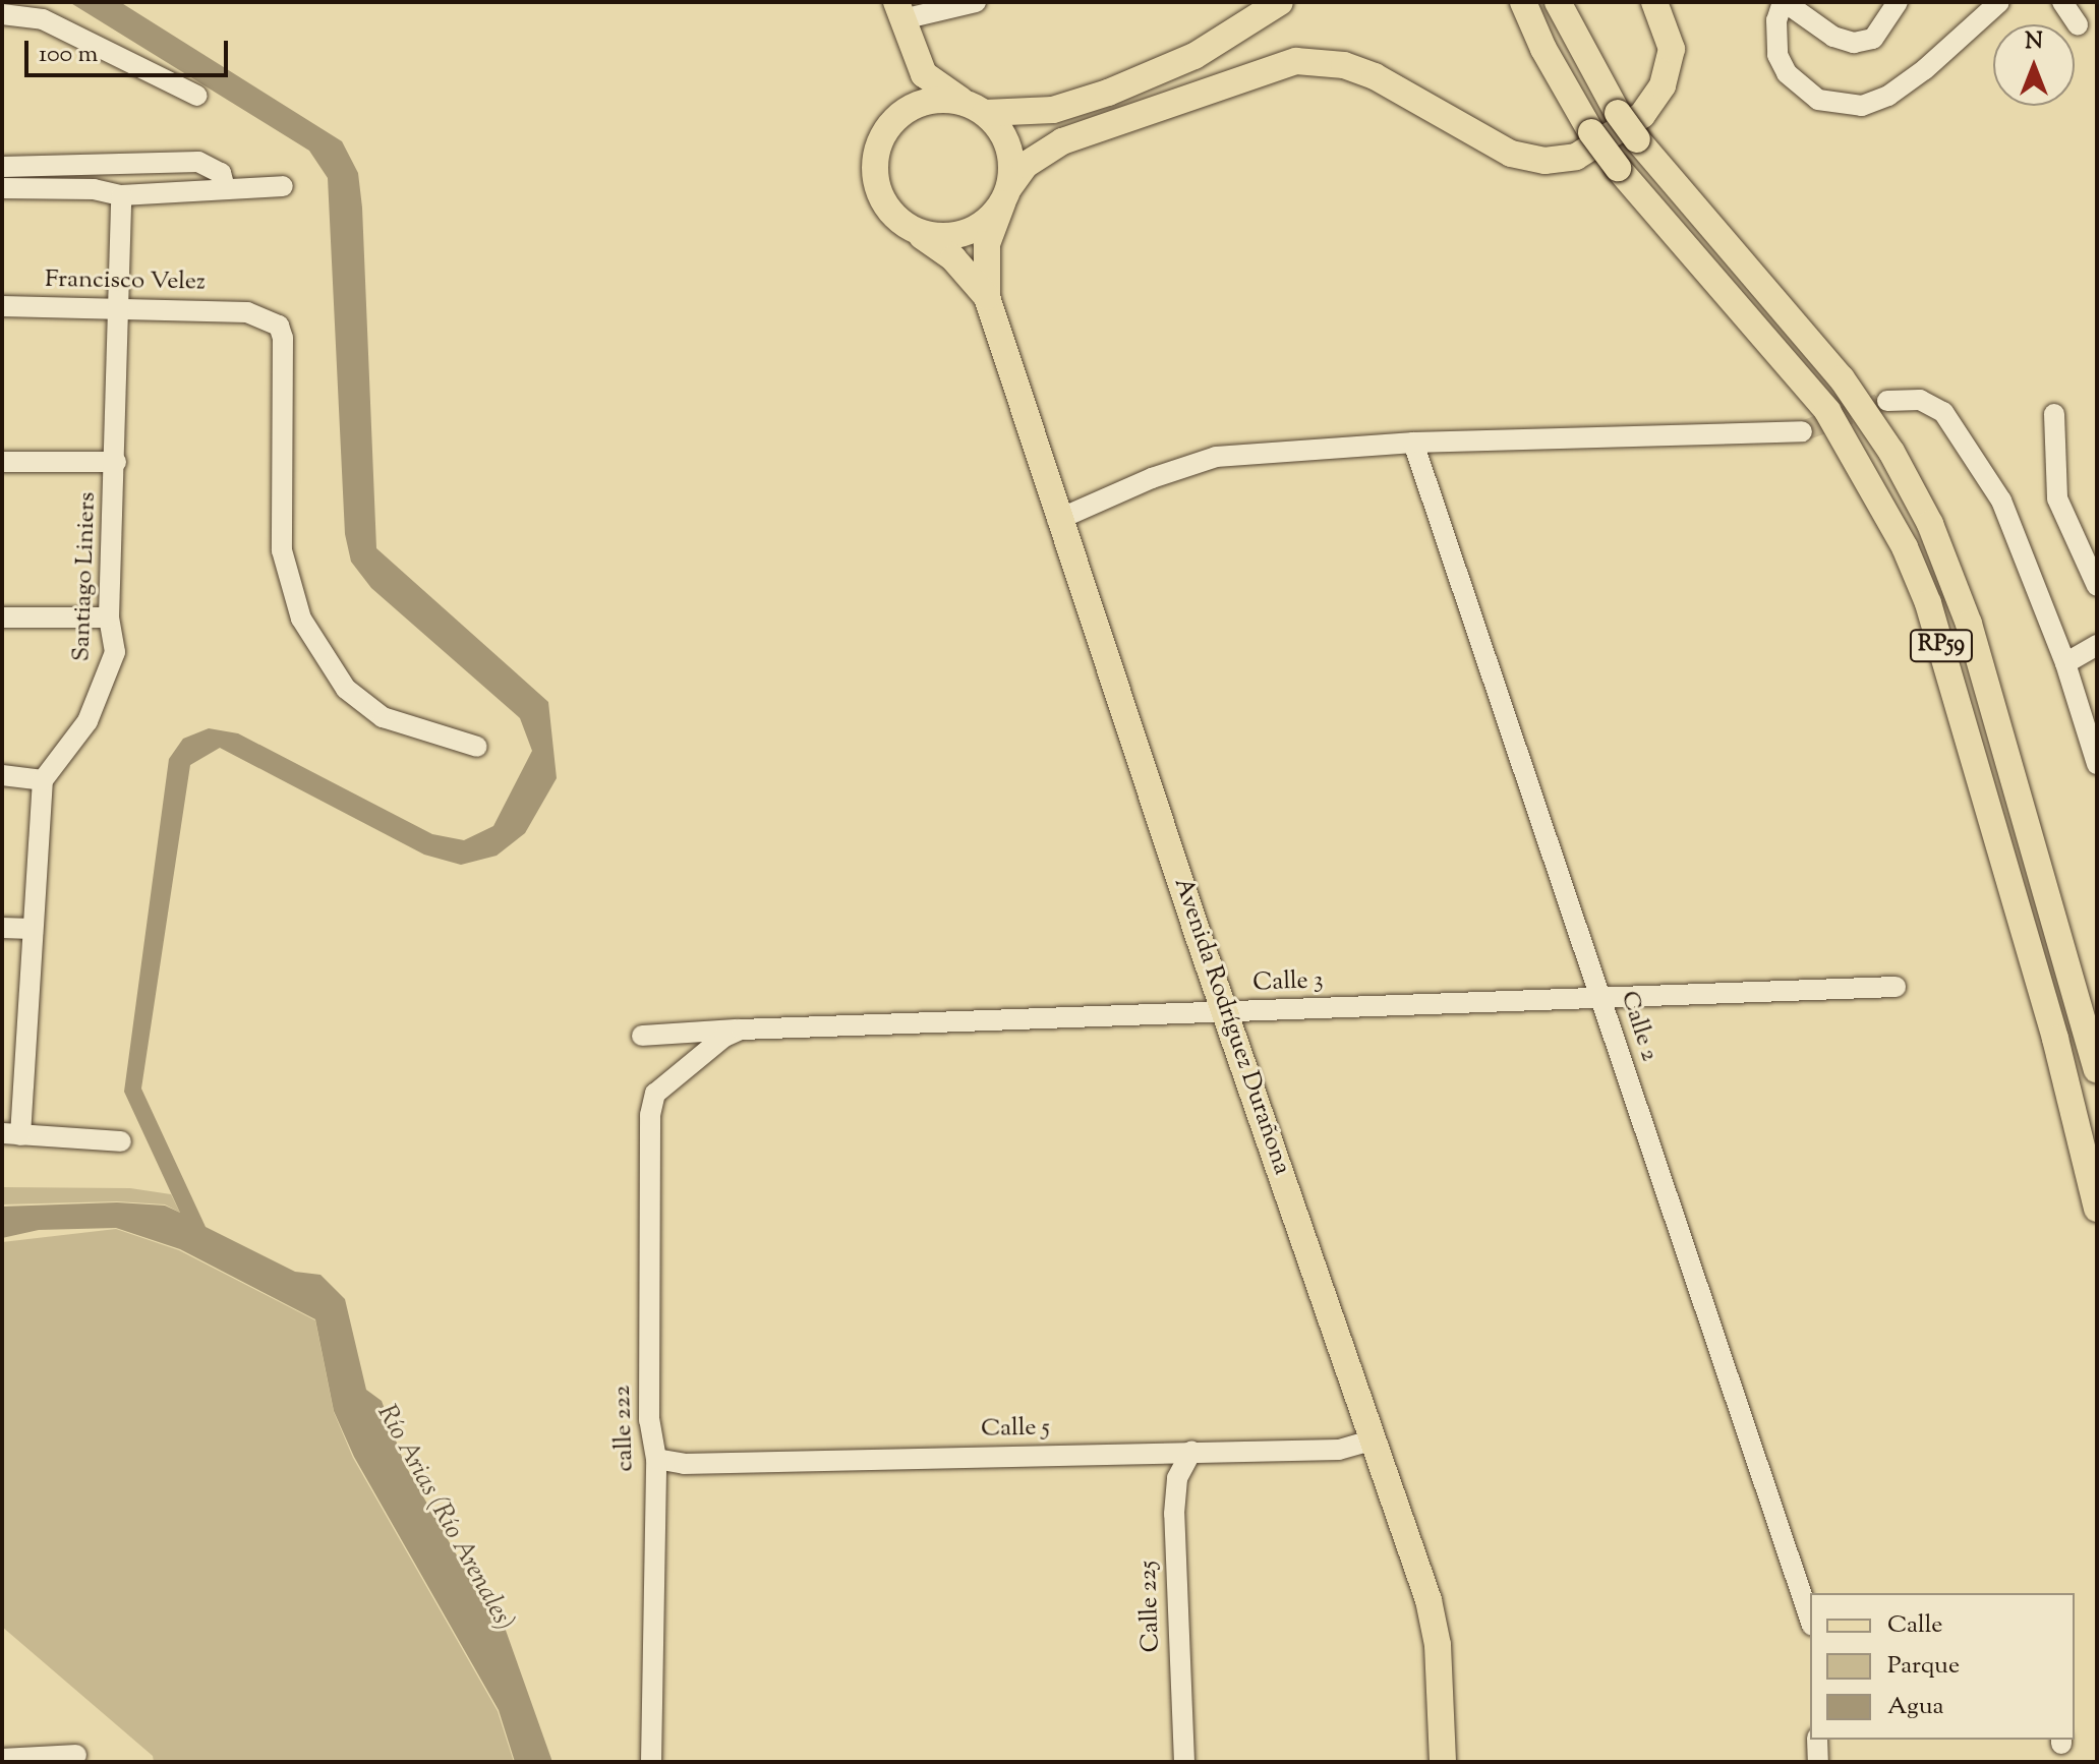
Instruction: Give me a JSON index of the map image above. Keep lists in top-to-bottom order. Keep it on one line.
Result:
{"streets":{"main road":["RP59","Avenida Rodríguez Durañona"],"street":["Francisco Velez","Santiago Liniers","Calle 3","Calle 2","calle 222","Calle 5","Calle 225"]},"crossings":[["Francisco Velez","Santiago Liniers"],["Calle 3","Avenida Rodríguez Durañona"],["Calle 3","Calle 2"],["Calle 3","calle 222"],["Avenida Rodríguez Durañona","Calle 5"],["calle 222","Calle 5"],["Calle 5","Calle 225"]],"water":["Río Arias (Río Arenales)"],"legend":["Calle","Parque","Agua"],"scale_bar":"100 m","north":"top"}
